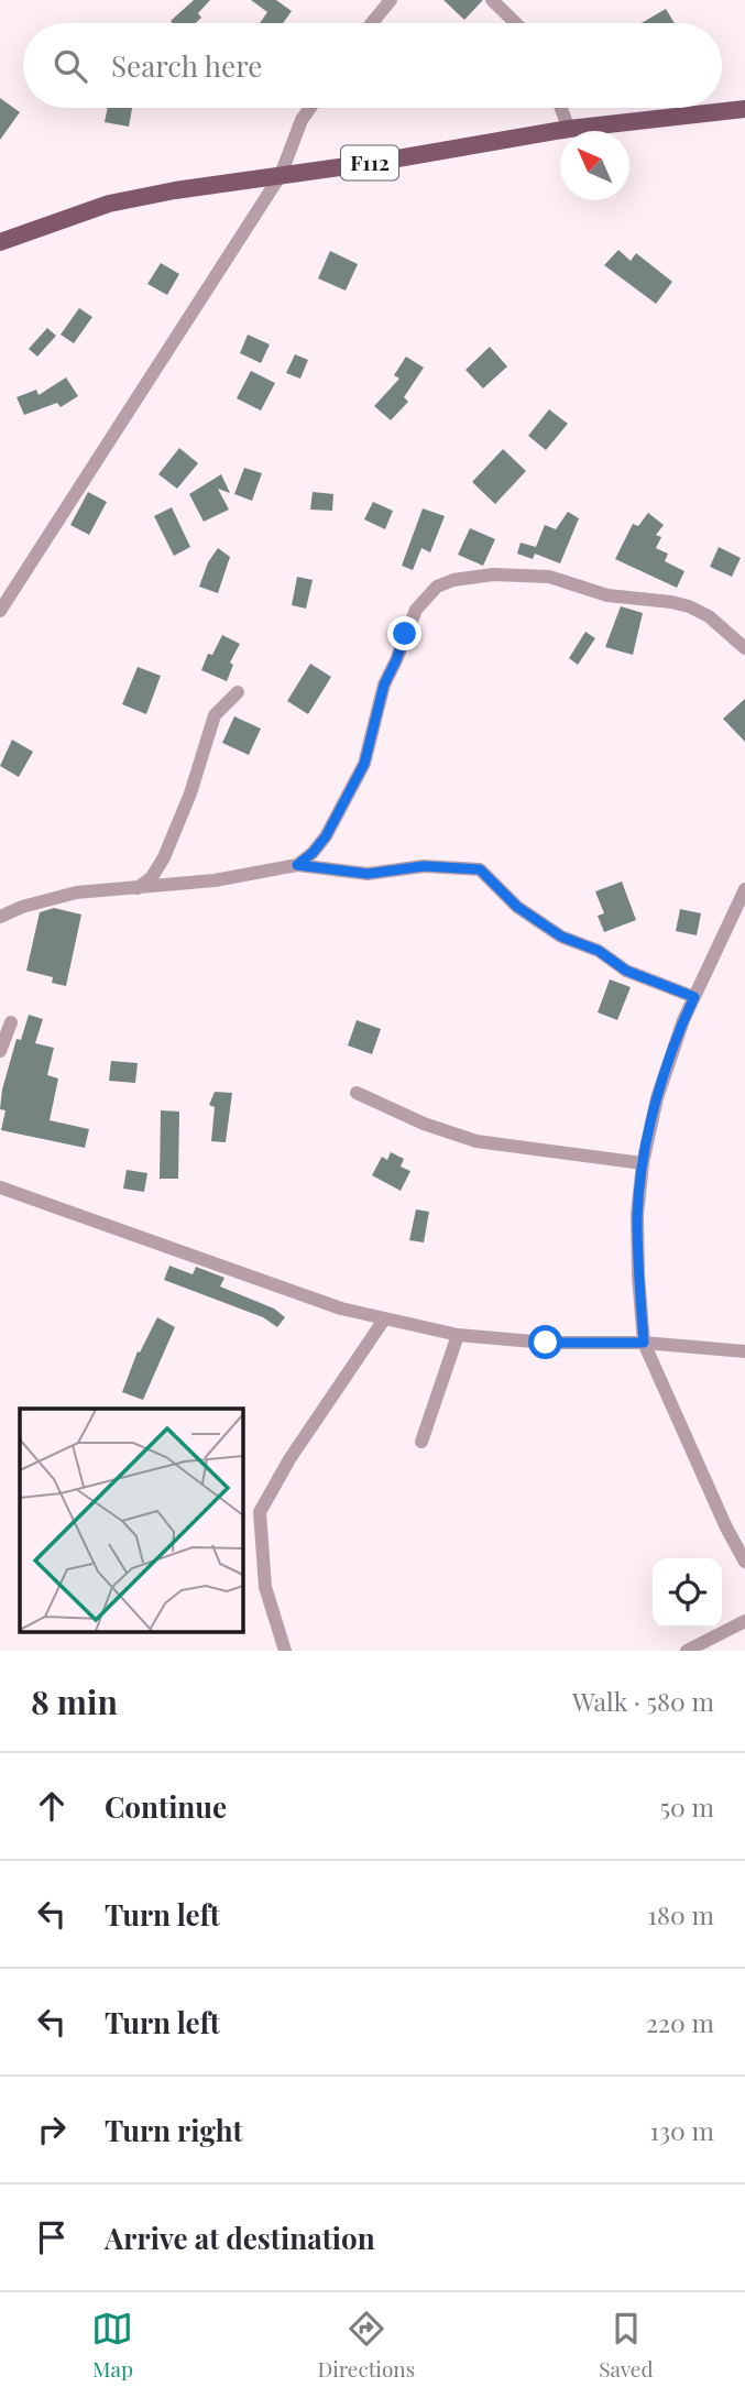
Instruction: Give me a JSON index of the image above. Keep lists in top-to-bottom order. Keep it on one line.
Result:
{"streets":{"main road":["F112"]},"north":"top left","page":{"search":"Search here","heading":["8 min","Walk · 580 m"],"list":[["Continue","50 m"],["Turn left","180 m"],["Turn left","220 m"],["Turn right","130 m"],"Arrive at destination"],"nav":["Map","Directions","Saved"]}}
